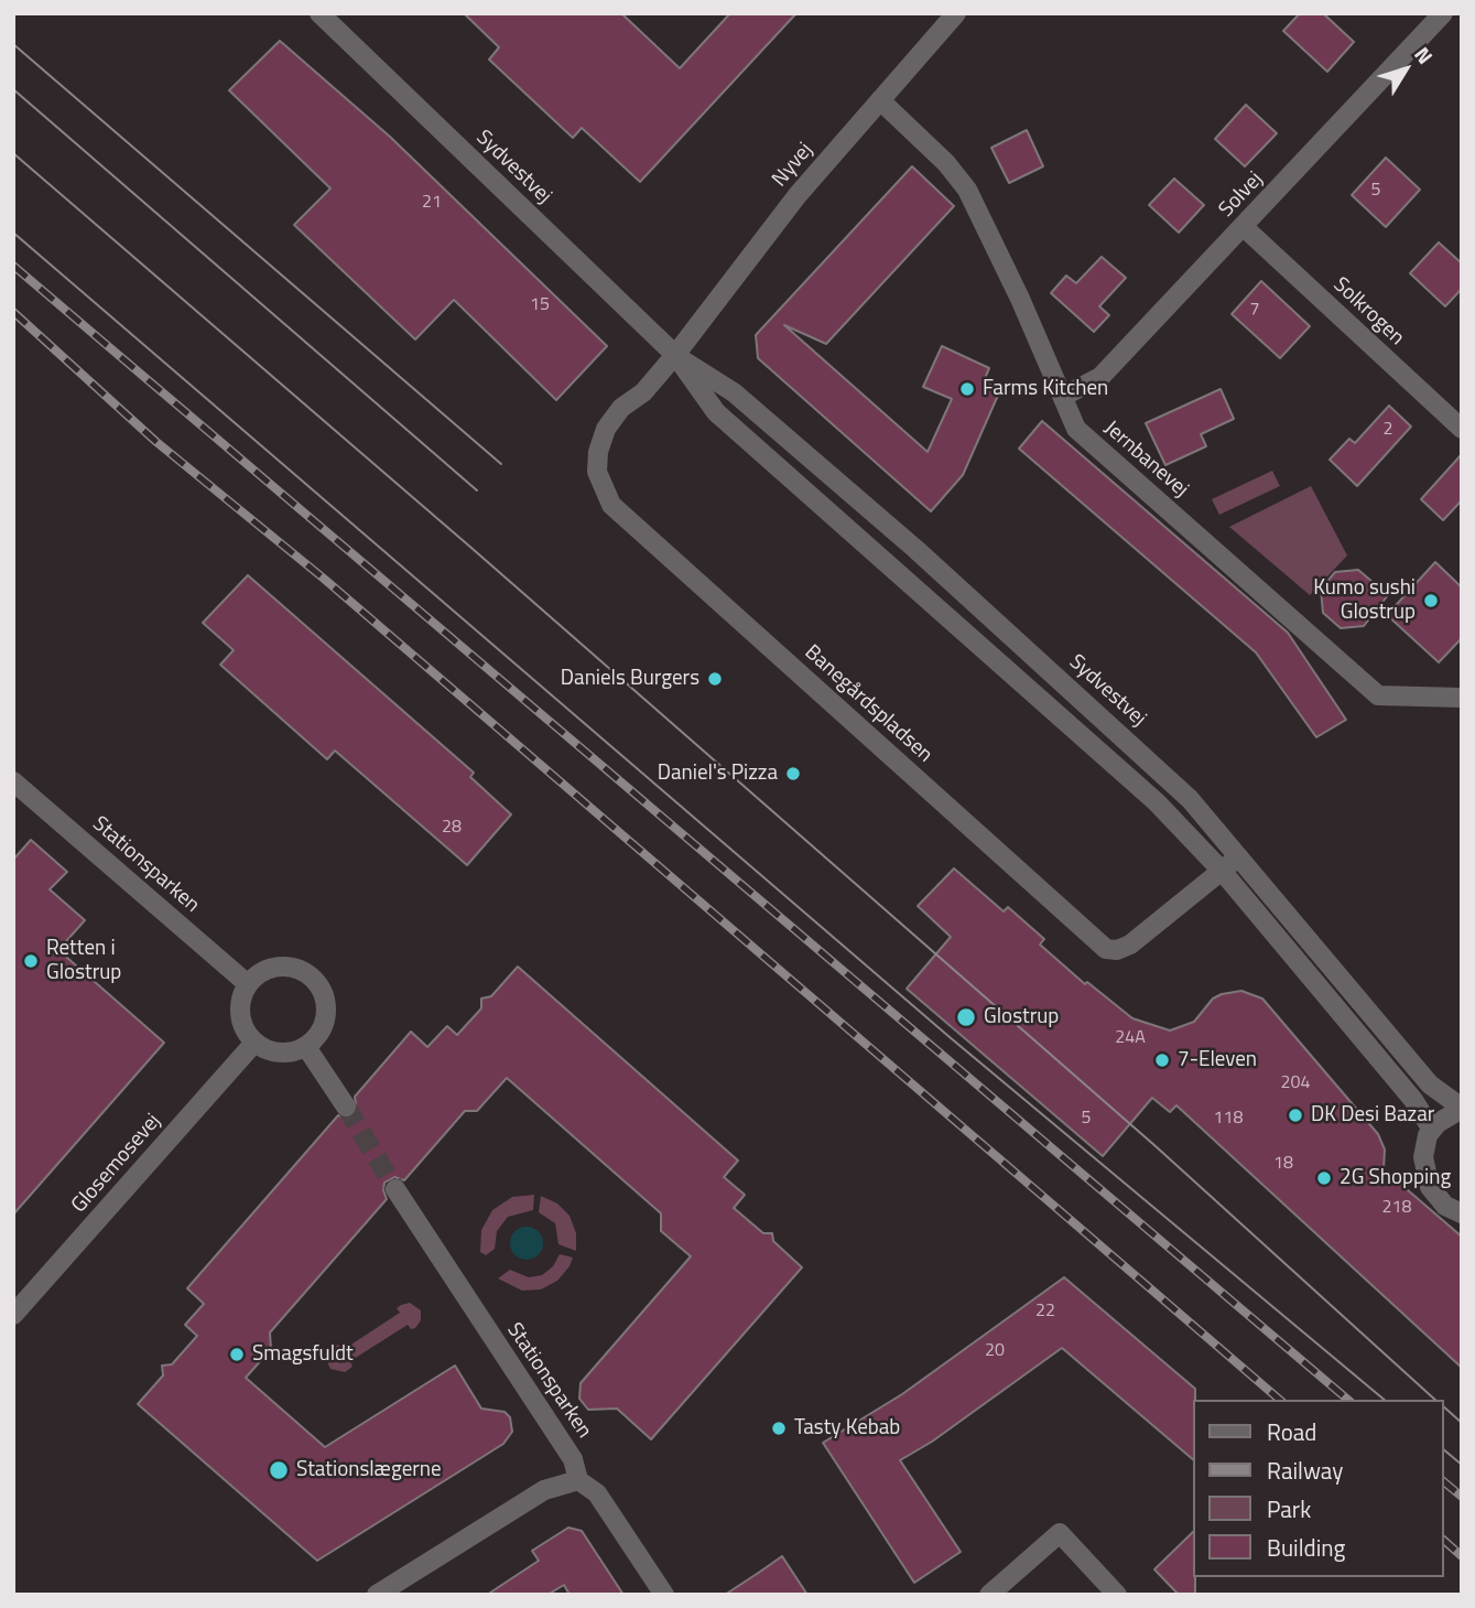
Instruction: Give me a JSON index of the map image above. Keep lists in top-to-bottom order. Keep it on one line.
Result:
{"streets":{"street":["Nyvej","Sydvestvej","Solvej","Solkrogen","Jernbanevej","Banegårdspladsen","Stationsparken","Glosemosevej"]},"crossings":[["Nyvej","Sydvestvej"],["Nyvej","Jernbanevej"],["Nyvej","Banegårdspladsen"],["Sydvestvej","Banegårdspladsen"],["Solvej","Solkrogen"],["Solvej","Jernbanevej"],["Stationsparken","Glosemosevej"]],"places":["Farms Kitchen","Kumo sushi Glostrup","Daniels Burgers","Daniel's Pizza","Retten i Glostrup","Glostrup","7-Eleven","DK Desi Bazar","2G Shopping","Smagsfuldt","Tasty Kebab","Stationslægerne"],"house_numbers":["5","21","15","7","2","28","24A","204","5","118","18","218","22","20"],"legend":["Road","Railway","Park","Building"],"north":"top right"}
